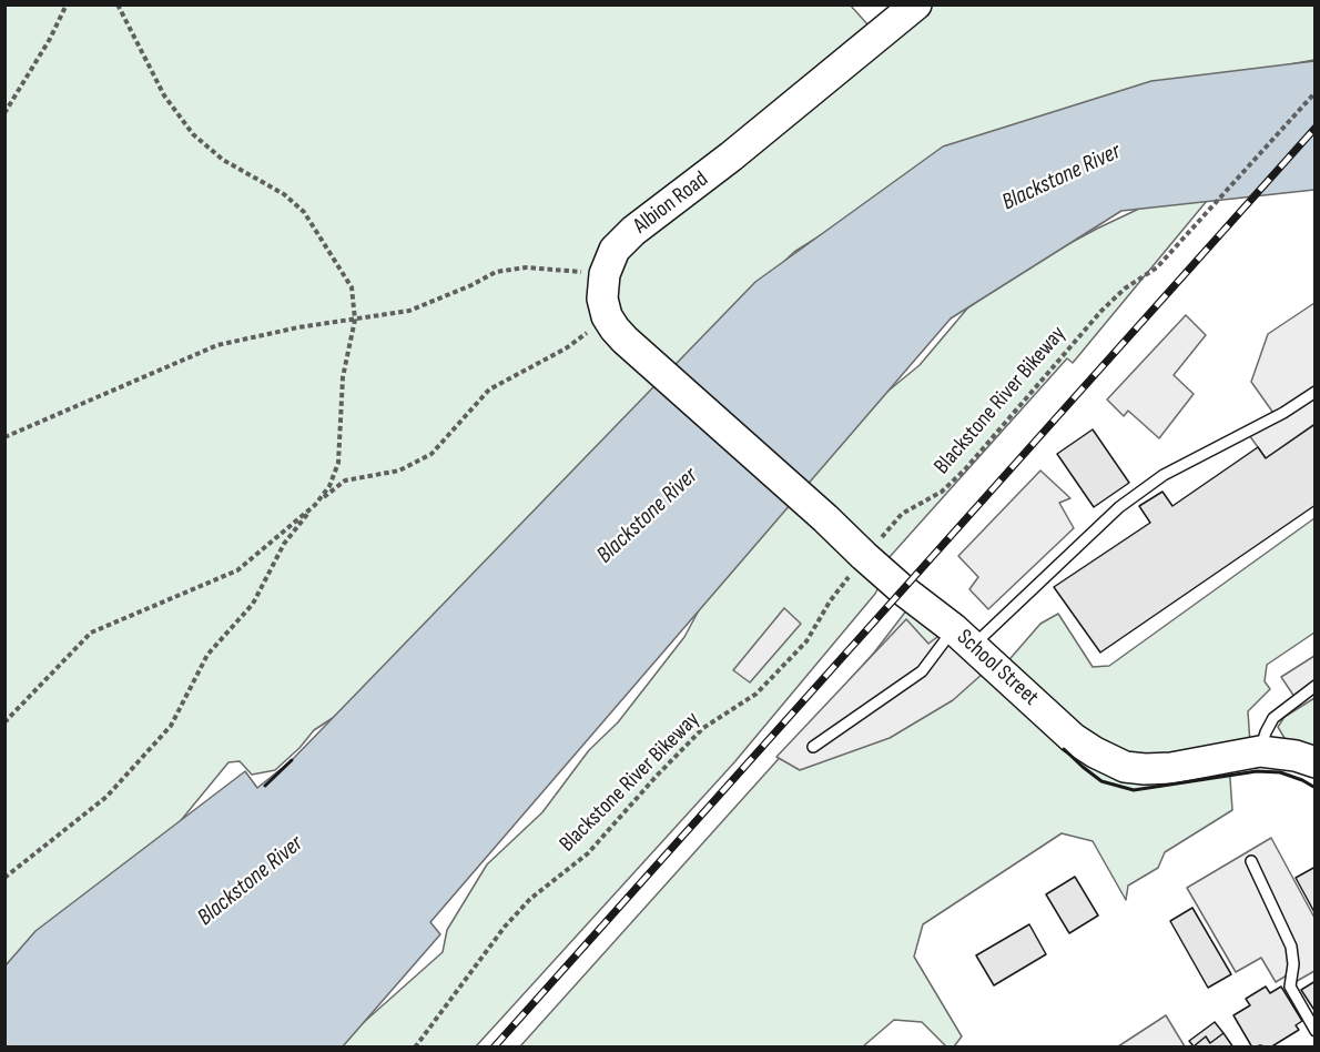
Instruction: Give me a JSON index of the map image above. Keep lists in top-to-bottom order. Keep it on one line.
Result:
{"streets":{"street":["Albion Road","School Street"],"path":["Blackstone River Bikeway"]},"crossings":[["Albion Road","School Street"],["Blackstone River Bikeway","School Street"]],"water":["Blackstone River"]}
